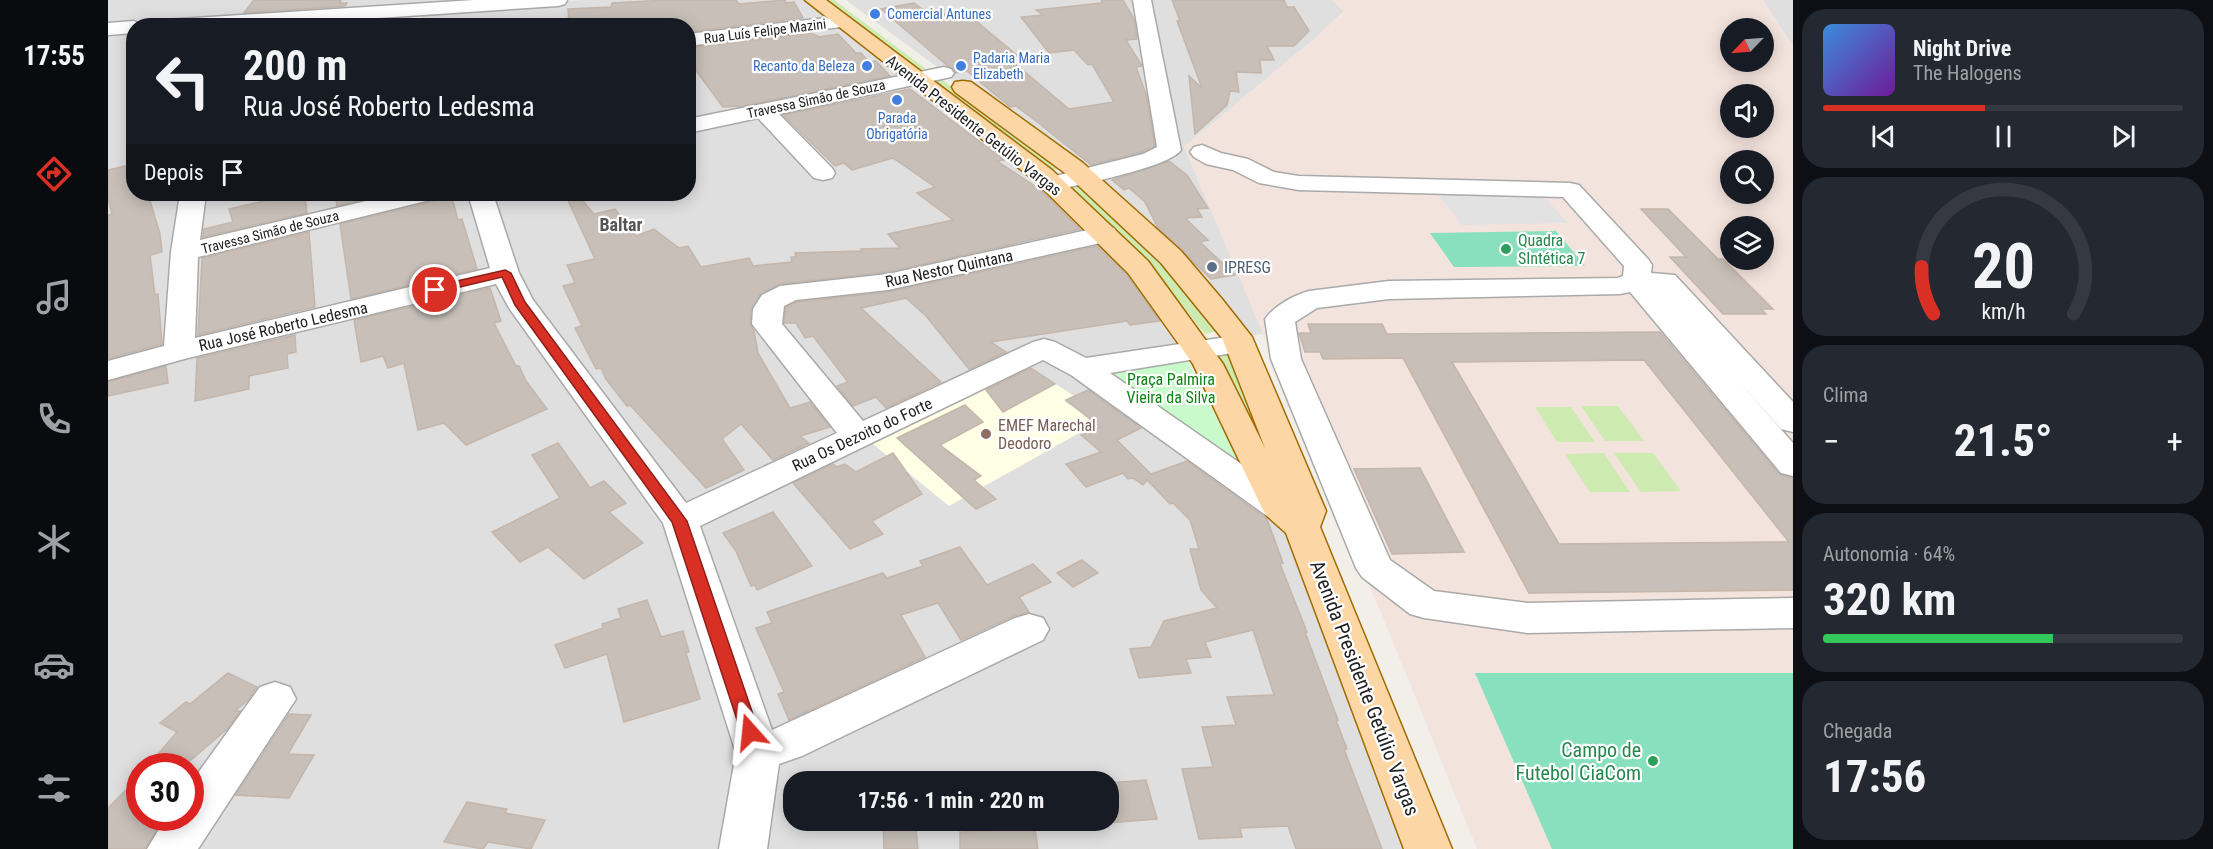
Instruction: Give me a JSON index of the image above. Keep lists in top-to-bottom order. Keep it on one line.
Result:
{"streets":{"main road":["Avenida Presidente Getúlio Vargas"],"street":["Rua Luís Felipe Mazini","Travessa Simão de Souza","Rua Nestor Quintana","Rua José Roberto Ledesma","Rua Os Dezoito do Forte"]},"crossings":[["Rua Luís Felipe Mazini","Avenida Presidente Getúlio Vargas"],["Travessa Simão de Souza","Avenida Presidente Getúlio Vargas"],["Travessa Simão de Souza","Rua José Roberto Ledesma"],["Avenida Presidente Getúlio Vargas","Rua Nestor Quintana"],["Rua Nestor Quintana","Rua Os Dezoito do Forte"]],"districts":["Baltar"],"parks":["Praça Palmira Vieira da Silva"],"places":["Comercial Antunes","Recanto da Beleza","Padaria Maria Elizabeth","Parada Obrigatória","Quadra SIntética 7","IPRESG","EMEF Marechal Deodoro","Campo de Futebol CiaCom"],"north":"bottom left","page":{"tabs":"17:55","turn":["200 m","Rua José Roberto Ledesma"],"song":["Night Drive","The Halogens"],"then":"Depois","tile":["Clima",["Autonomia · 64%","320 km"],["Chegada","17:56"]],"heat":["−","21.5°","+"],"limit":"30","trip":"17:56 · 1 min · 220 m","gauge":["20","km/h"]}}
